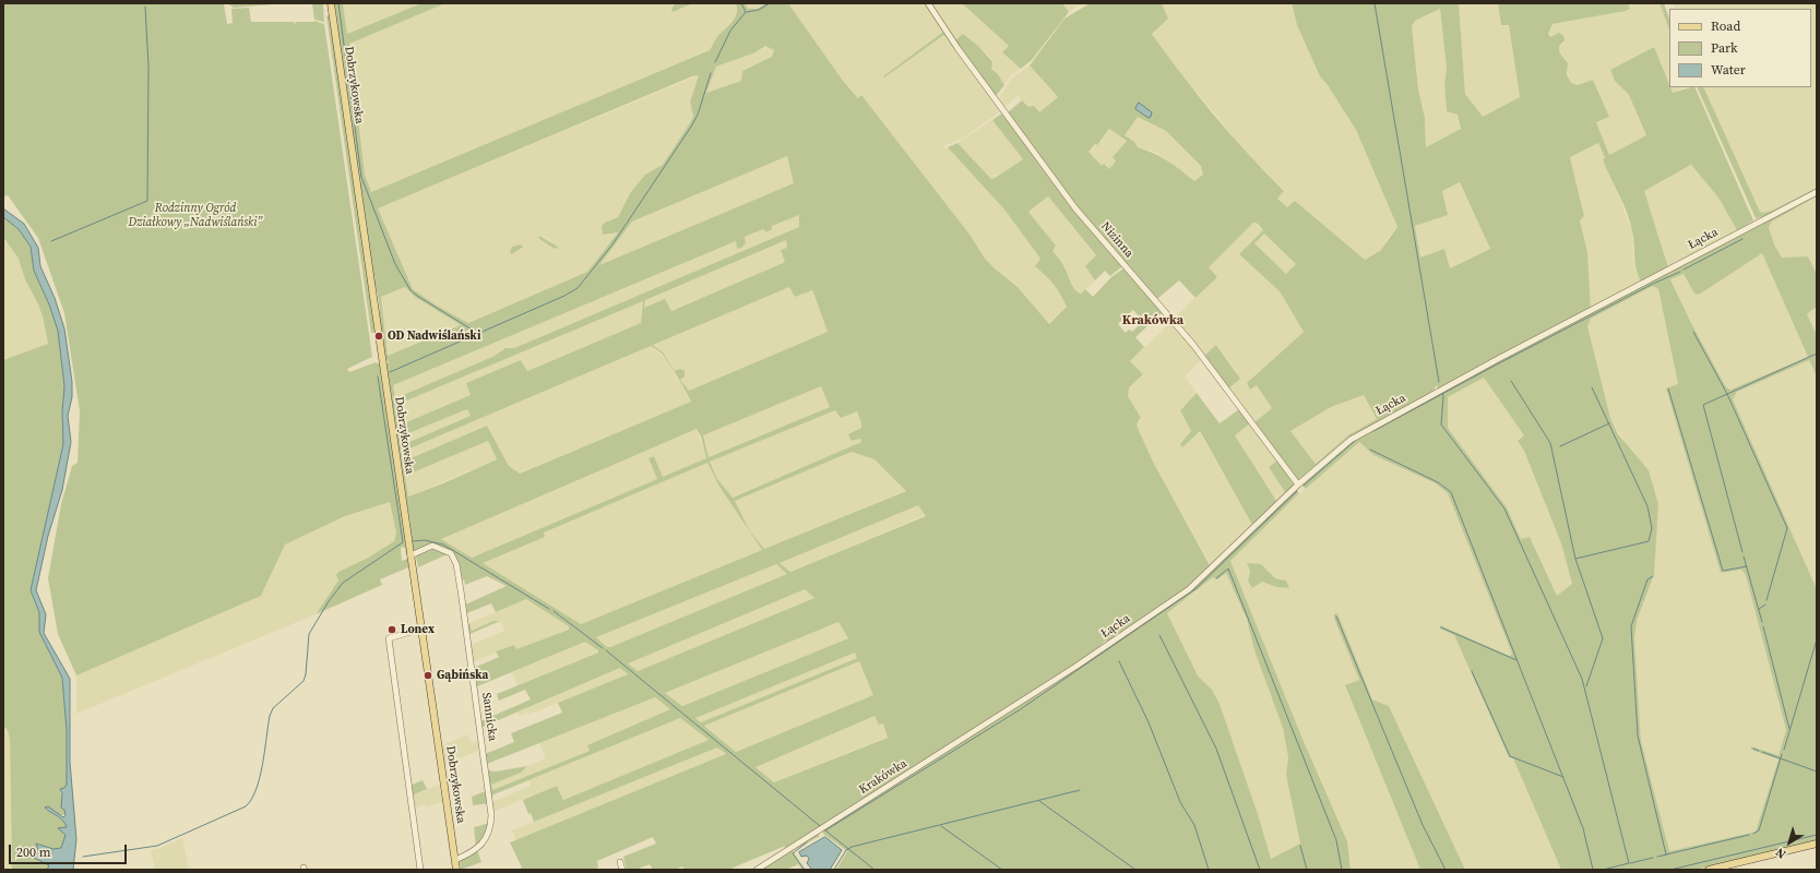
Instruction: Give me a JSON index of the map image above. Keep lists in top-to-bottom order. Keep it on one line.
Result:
{"streets":{"main road":["Dobrzykowska"],"street":["Łącka","Nizinna","Sannicka","Krakówka"]},"crossings":[["Dobrzykowska","Sannicka"],["Łącka","Nizinna"],["Łącka","Krakówka"]],"districts":["Krakówka"],"parks":["Rodzinny Ogród Działkowy „Nadwiślański”"],"places":["OD Nadwiślański","Lonex","Gąbińska"],"legend":["Road","Park","Water"],"scale_bar":"200 m","north":"bottom left"}
